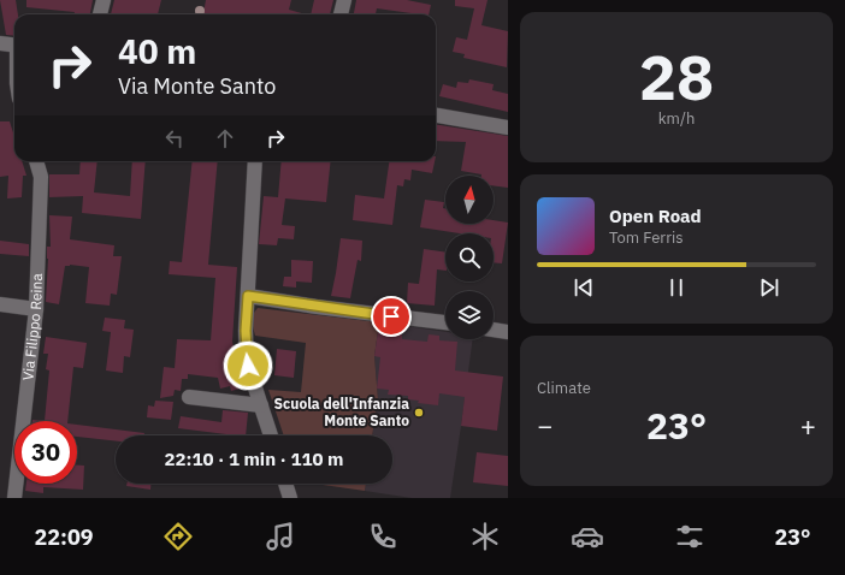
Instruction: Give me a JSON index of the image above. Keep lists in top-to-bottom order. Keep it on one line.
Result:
{"streets":{"street":["Via Filippo Reina"]},"places":["Scuola dell'Infanzia Monte Santo"],"north":"top","page":{"tile":[["28","km/h"],"Climate"],"turn":["40 m","Via Monte Santo"],"song":["Open Road","Tom Ferris"],"heat":["−","23°","+"],"limit":"30","trip":"22:10 · 1 min · 110 m","tabs":["22:09","23°"]}}
